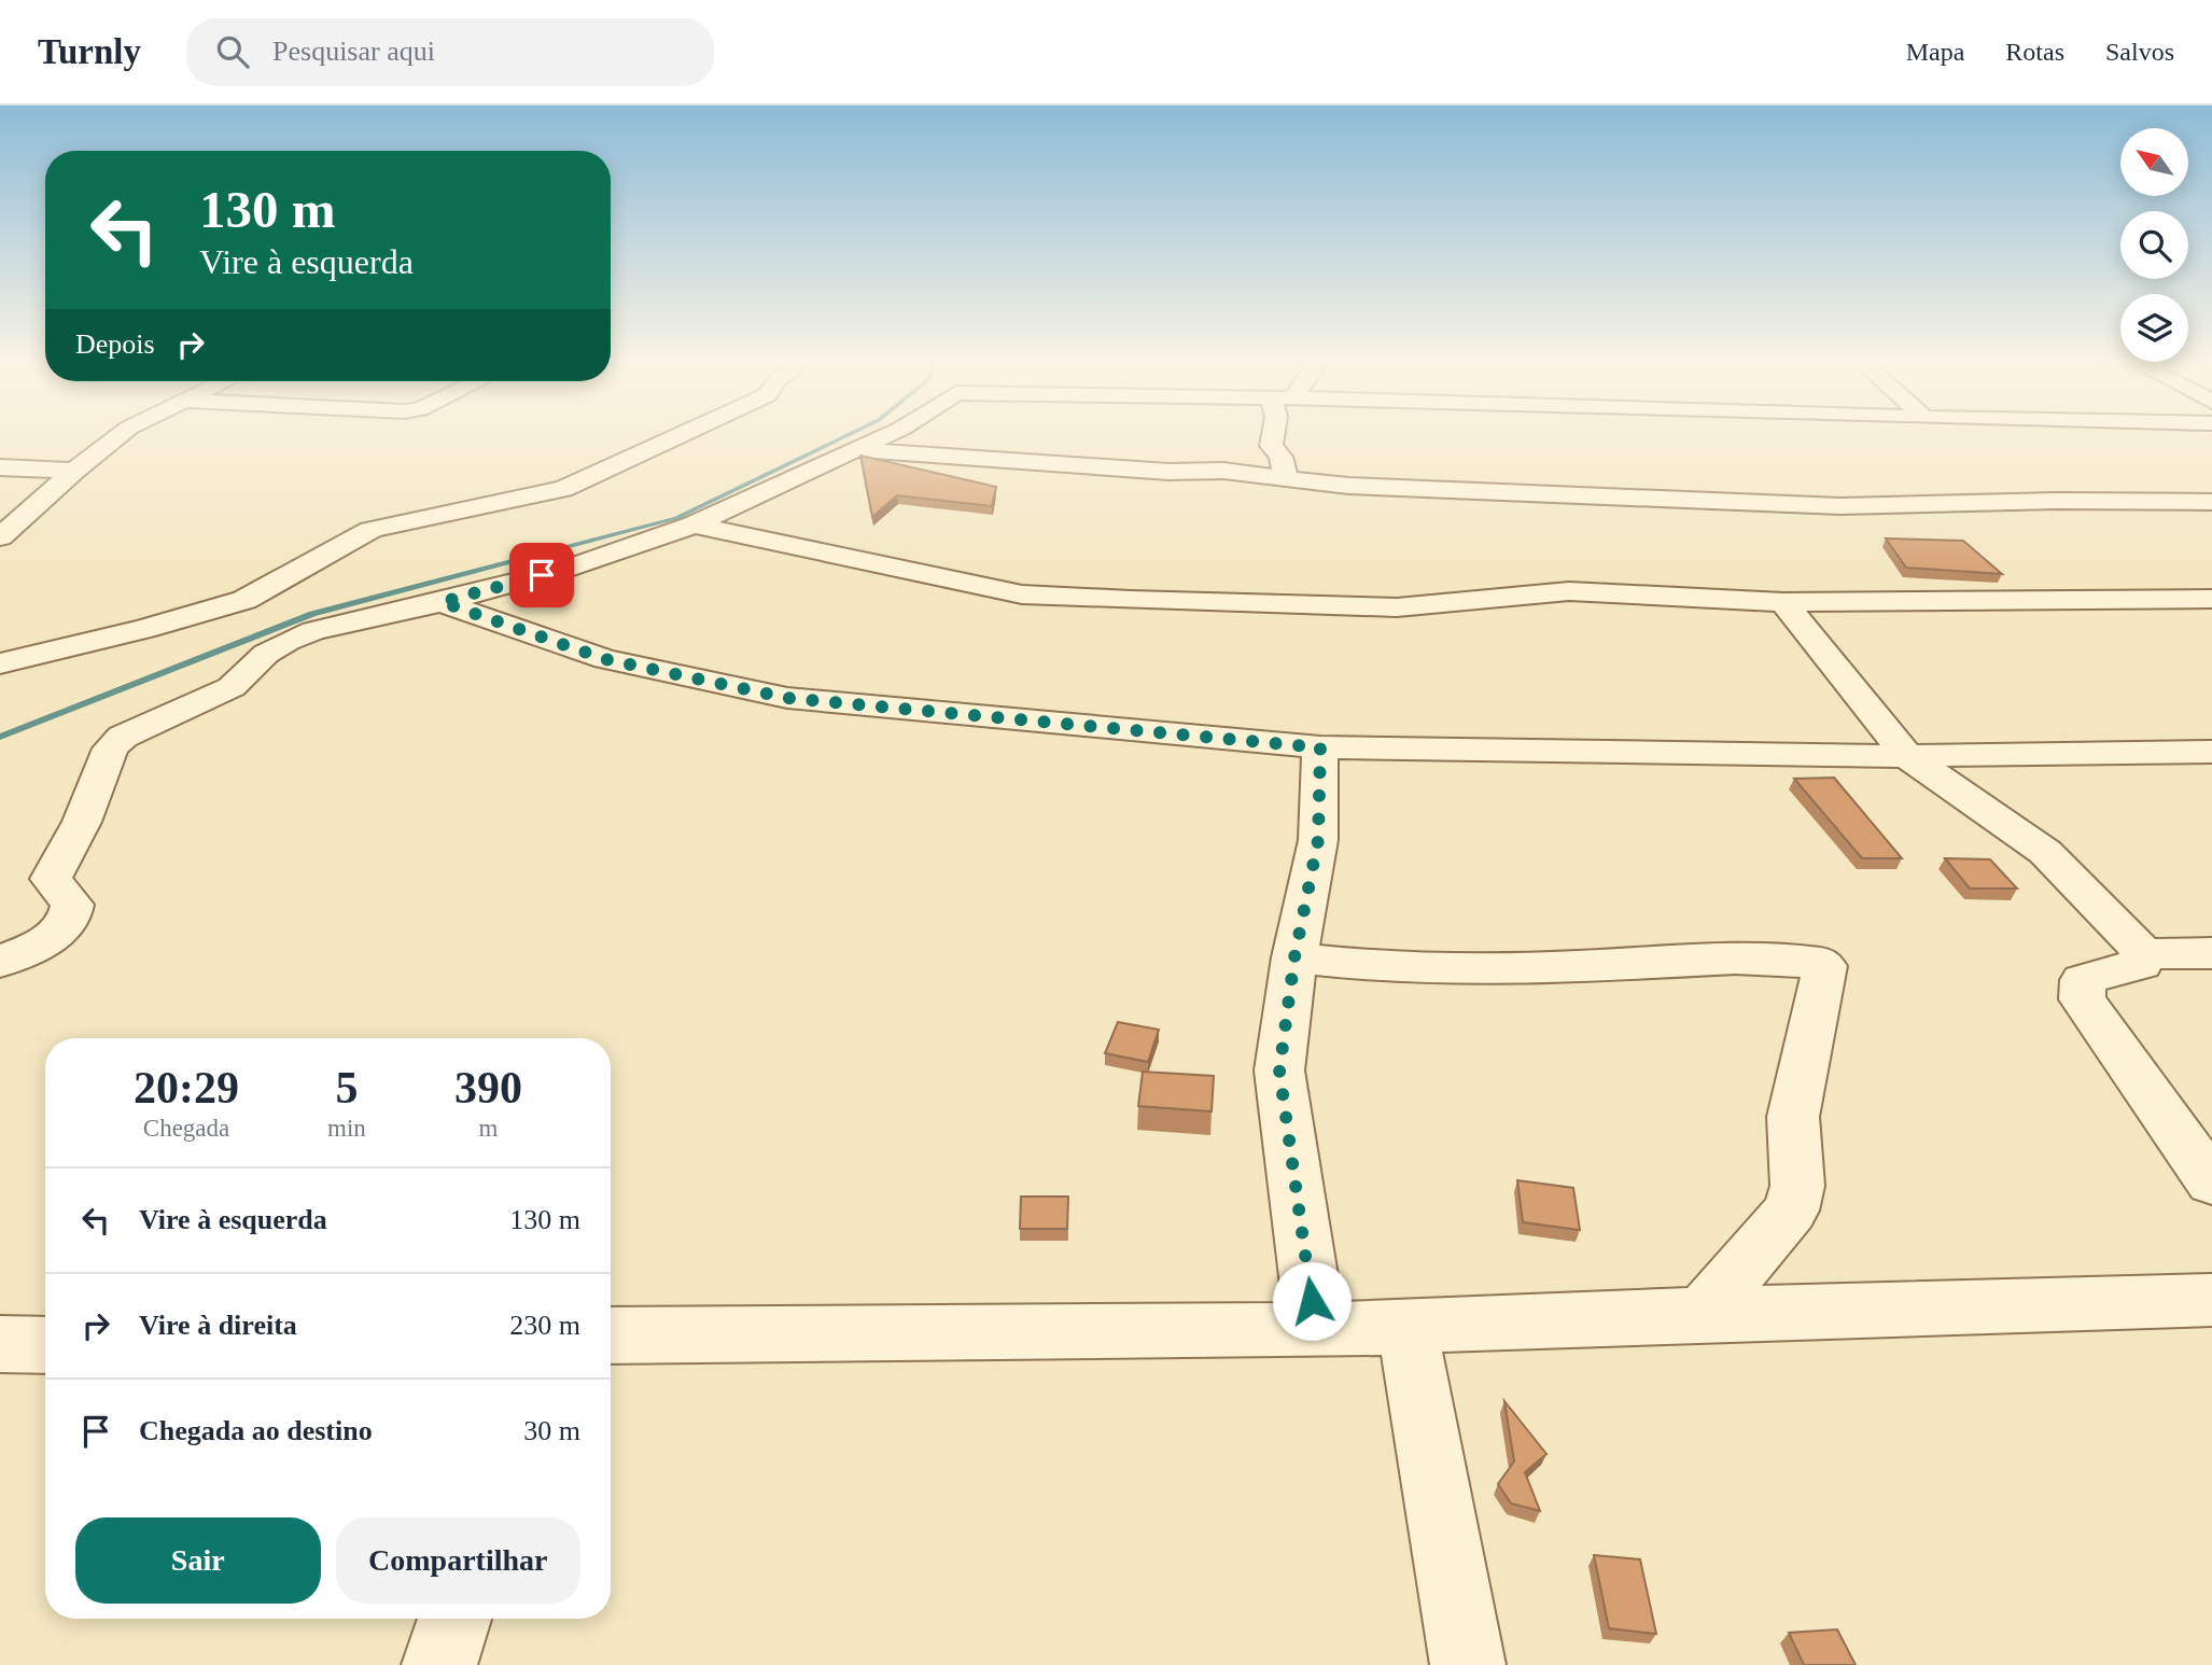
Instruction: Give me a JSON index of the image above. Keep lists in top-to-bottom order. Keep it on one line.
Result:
{"north":"top left","page":{"header":"Turnly","search":"Pesquisar aqui","nav":["Mapa","Rotas","Salvos"],"turn":["130 m","Vire à esquerda"],"then":"Depois","eta":["20:29","Chegada","5","min","390","m"],"list":[{"name":"Vire à esquerda","value":"130 m"},{"name":"Vire à direita","value":"230 m"},{"name":"Chegada ao destino","value":"30 m"}],"buttons":["Sair","Compartilhar"]}}
